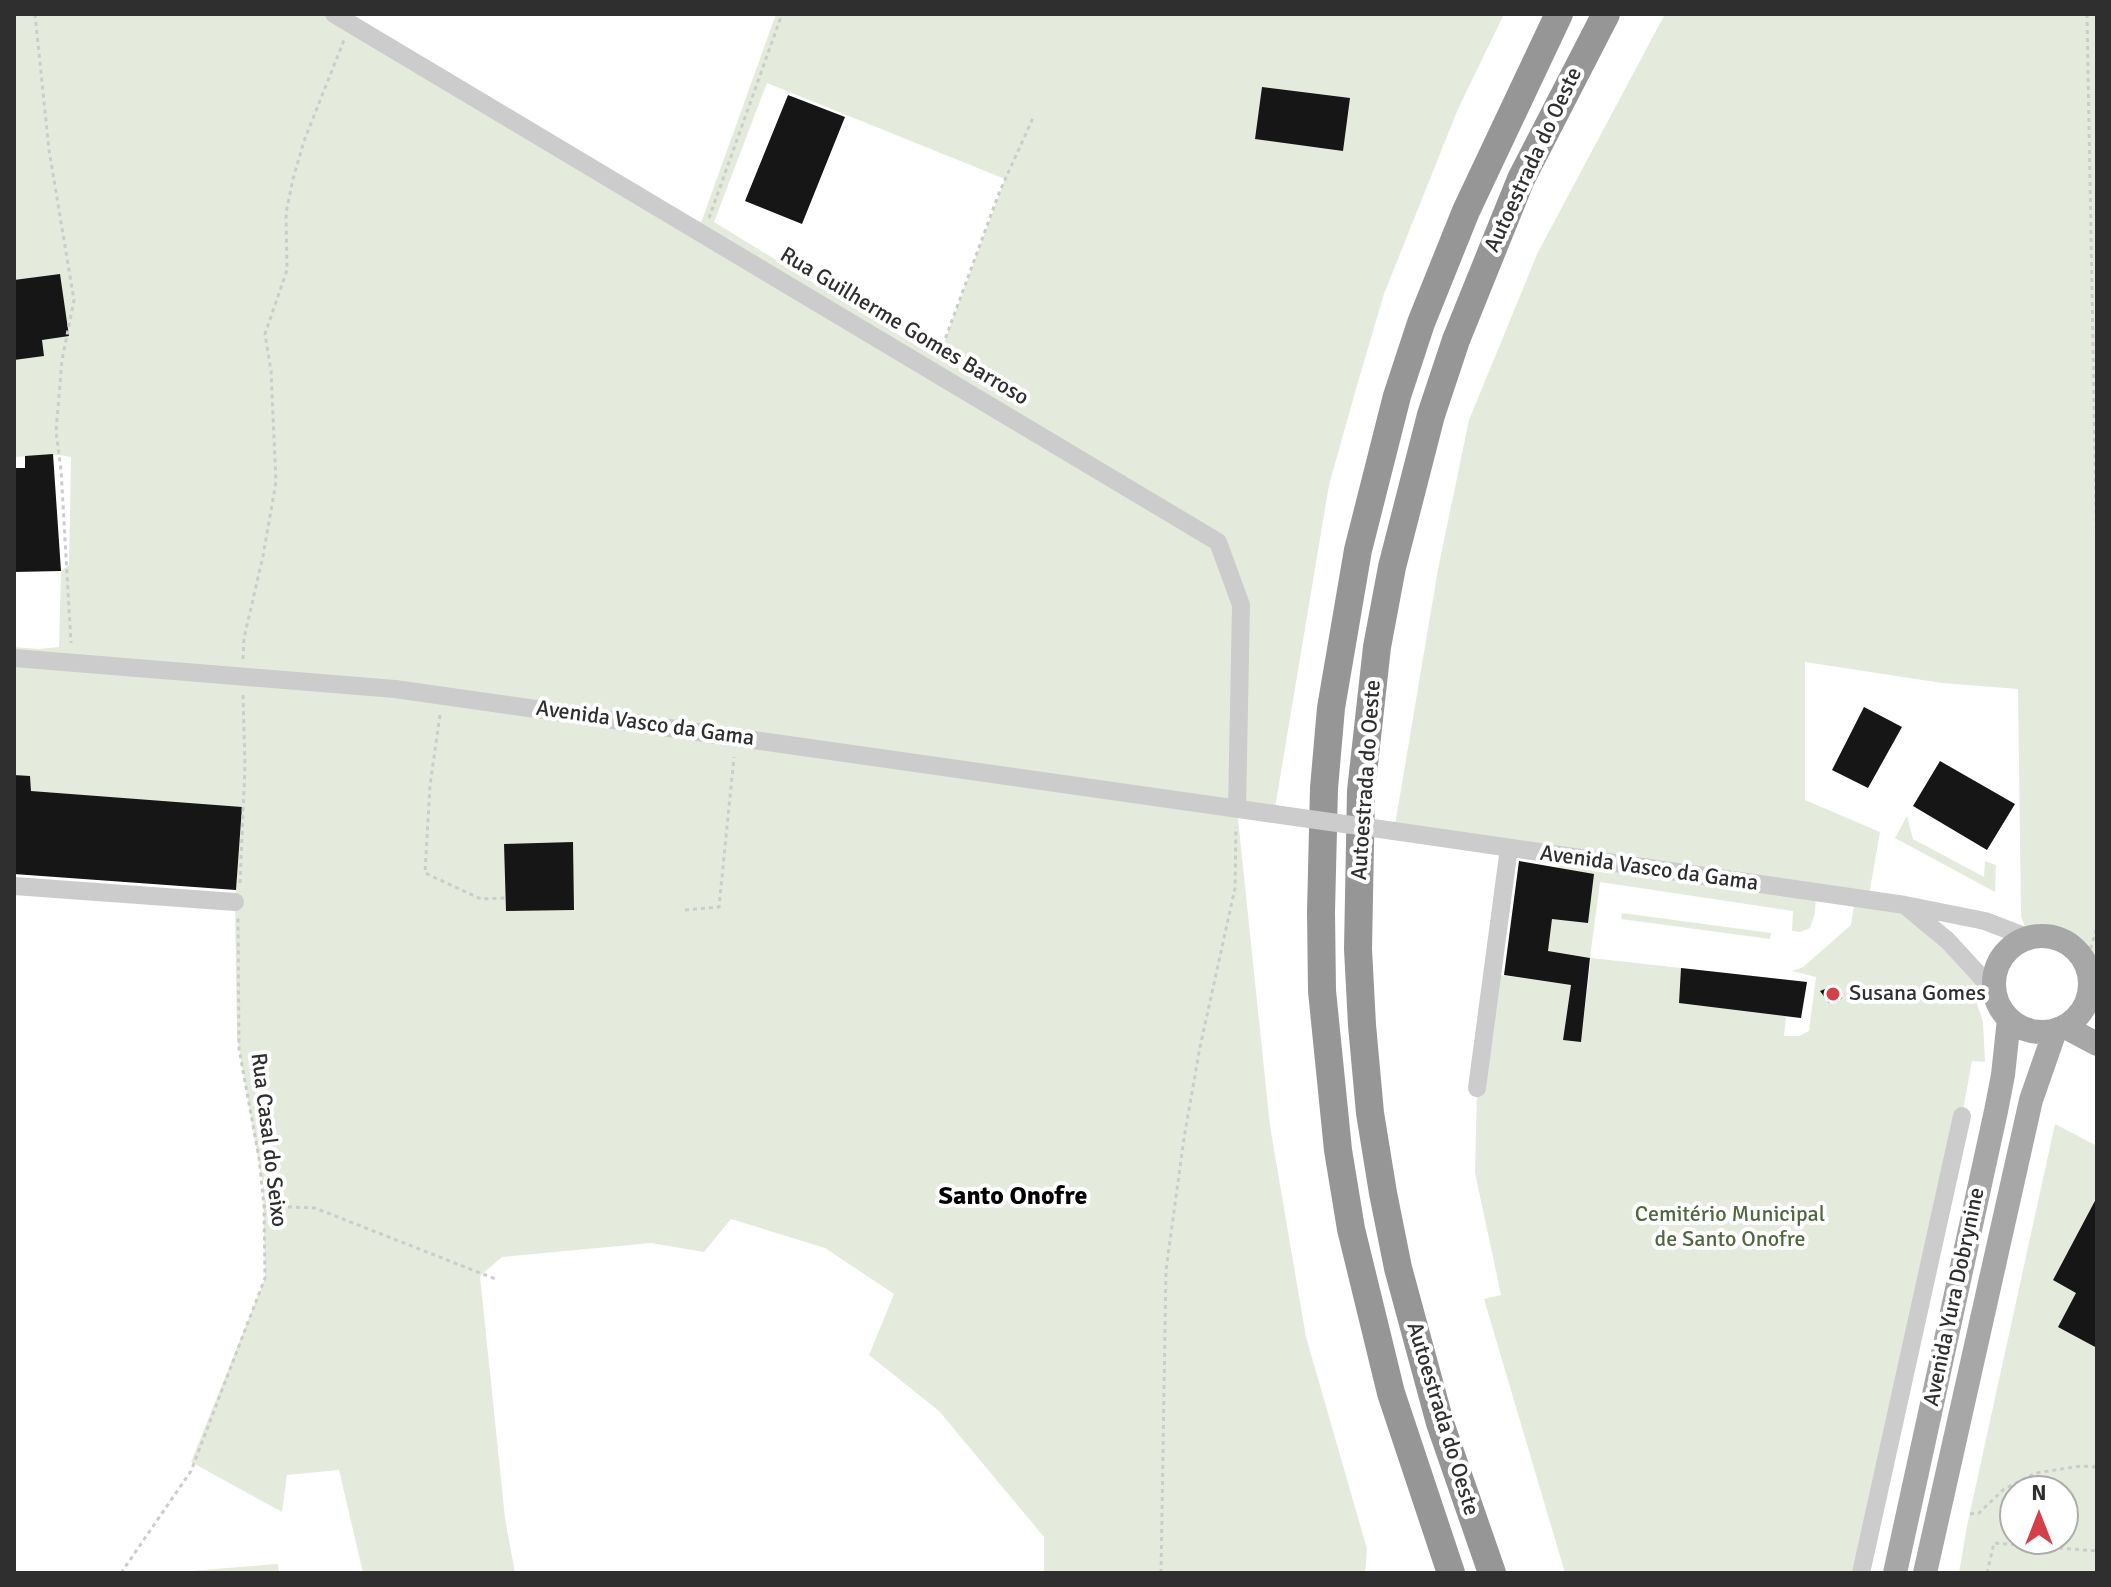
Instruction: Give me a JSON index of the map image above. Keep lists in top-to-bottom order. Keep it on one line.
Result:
{"streets":{"highway":["Autoestrada do Oeste"],"main road":["Avenida Yura Dobrynine"],"street":["Rua Guilherme Gomes Barroso","Avenida Vasco da Gama"],"path":["Rua Casal do Seixo"]},"crossings":[["Rua Guilherme Gomes Barroso","Avenida Vasco da Gama"],["Avenida Vasco da Gama","Avenida Yura Dobrynine"]],"districts":["Santo Onofre"],"parks":["Cemitério Municipal de Santo Onofre"],"places":["Susana Gomes"],"north":"top"}
